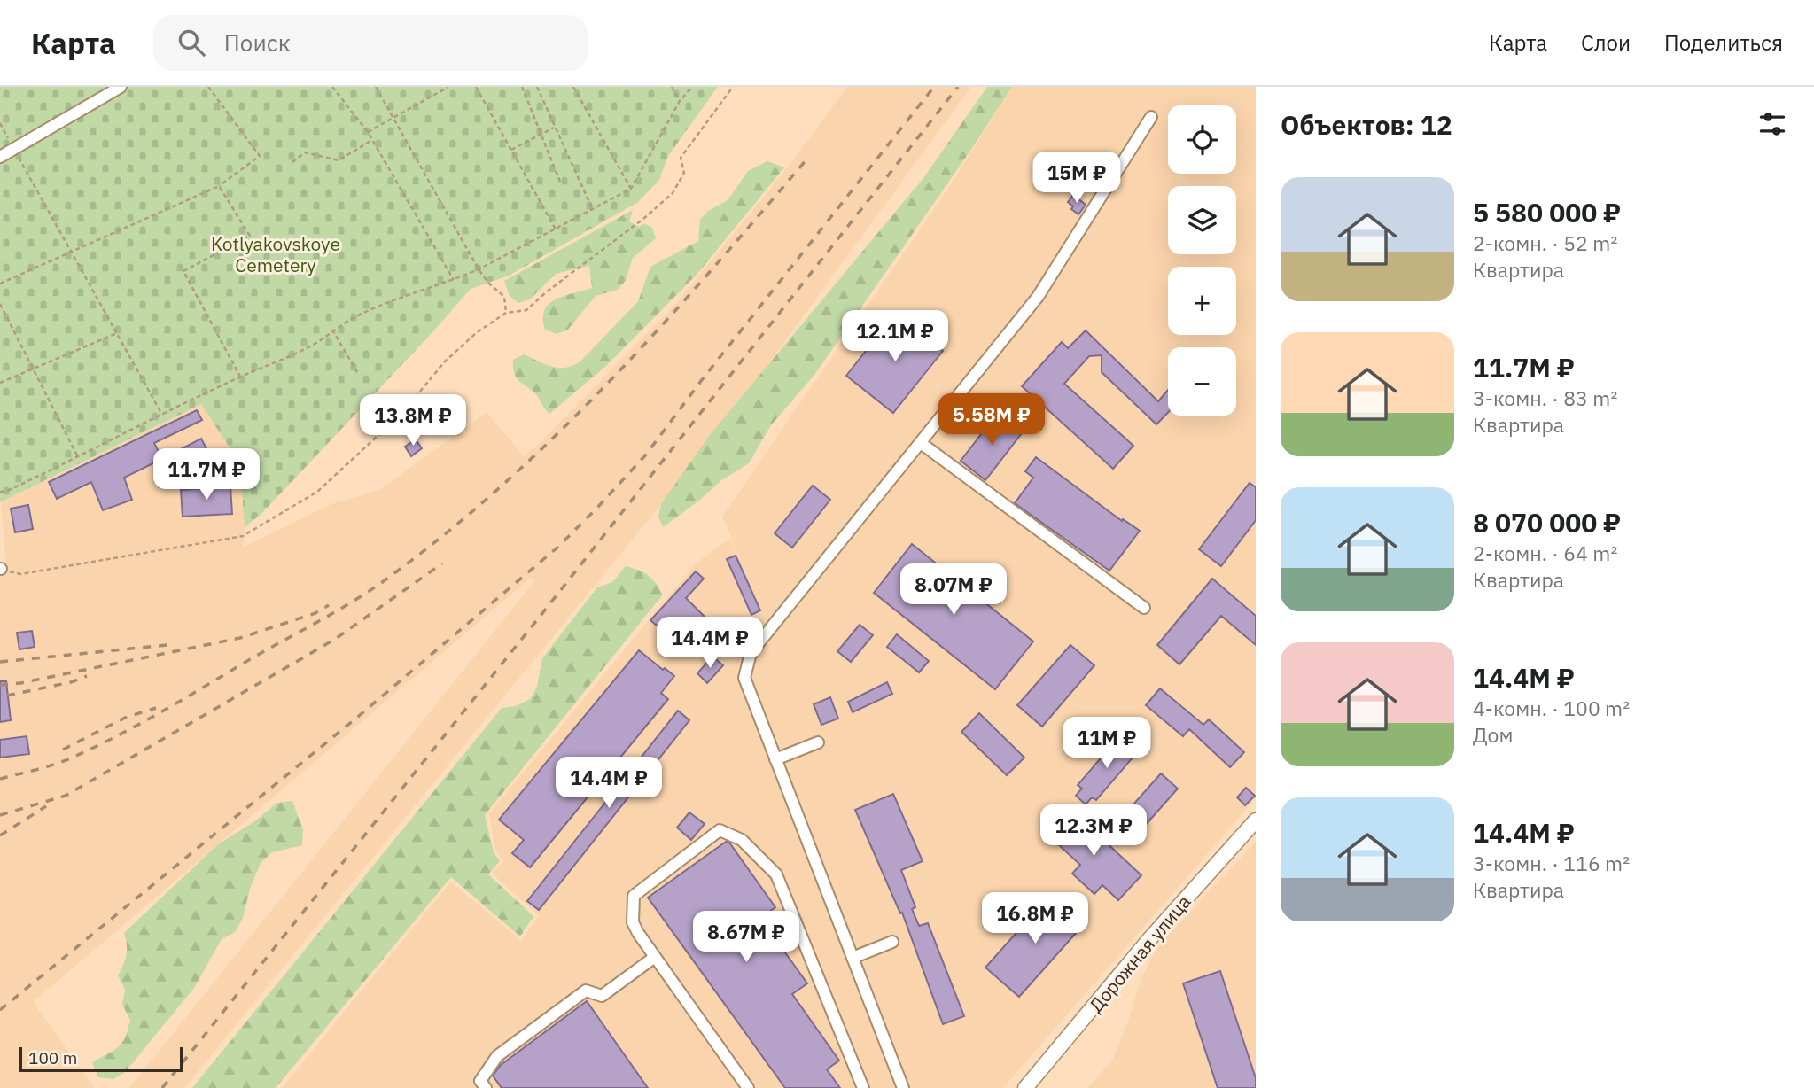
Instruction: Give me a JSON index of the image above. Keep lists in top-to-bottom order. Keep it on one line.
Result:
{"streets":{"main road":["Дорожная улица"]},"parks":["Kotlyakovskoye Cemetery"],"scale_bar":"100 m","page":{"header":"Карта","search":"Поиск","nav":["Карта","Слои","Поделиться"],"heading":"Объектов: 12","map_buttons":["+","−"],"price":["15M ₽","12.1M ₽","5.58M ₽","13.8M ₽","11.7M ₽","8.07M ₽","14.4M ₽","11M ₽","14.4M ₽","12.3M ₽","16.8M ₽","8.67M ₽"],"list":[{"name":"5 580 000 ₽","note":"2-комн. · 52 m² · Квартира"},{"name":"11.7M ₽","note":"3-комн. · 83 m² · Квартира"},{"name":"8 070 000 ₽","note":"2-комн. · 64 m² · Квартира"},{"name":"14.4M ₽","note":"4-комн. · 100 m² · Дом"},{"name":"14.4M ₽","note":"3-комн. · 116 m² · Квартира"}],"scale":"100 m"}}
